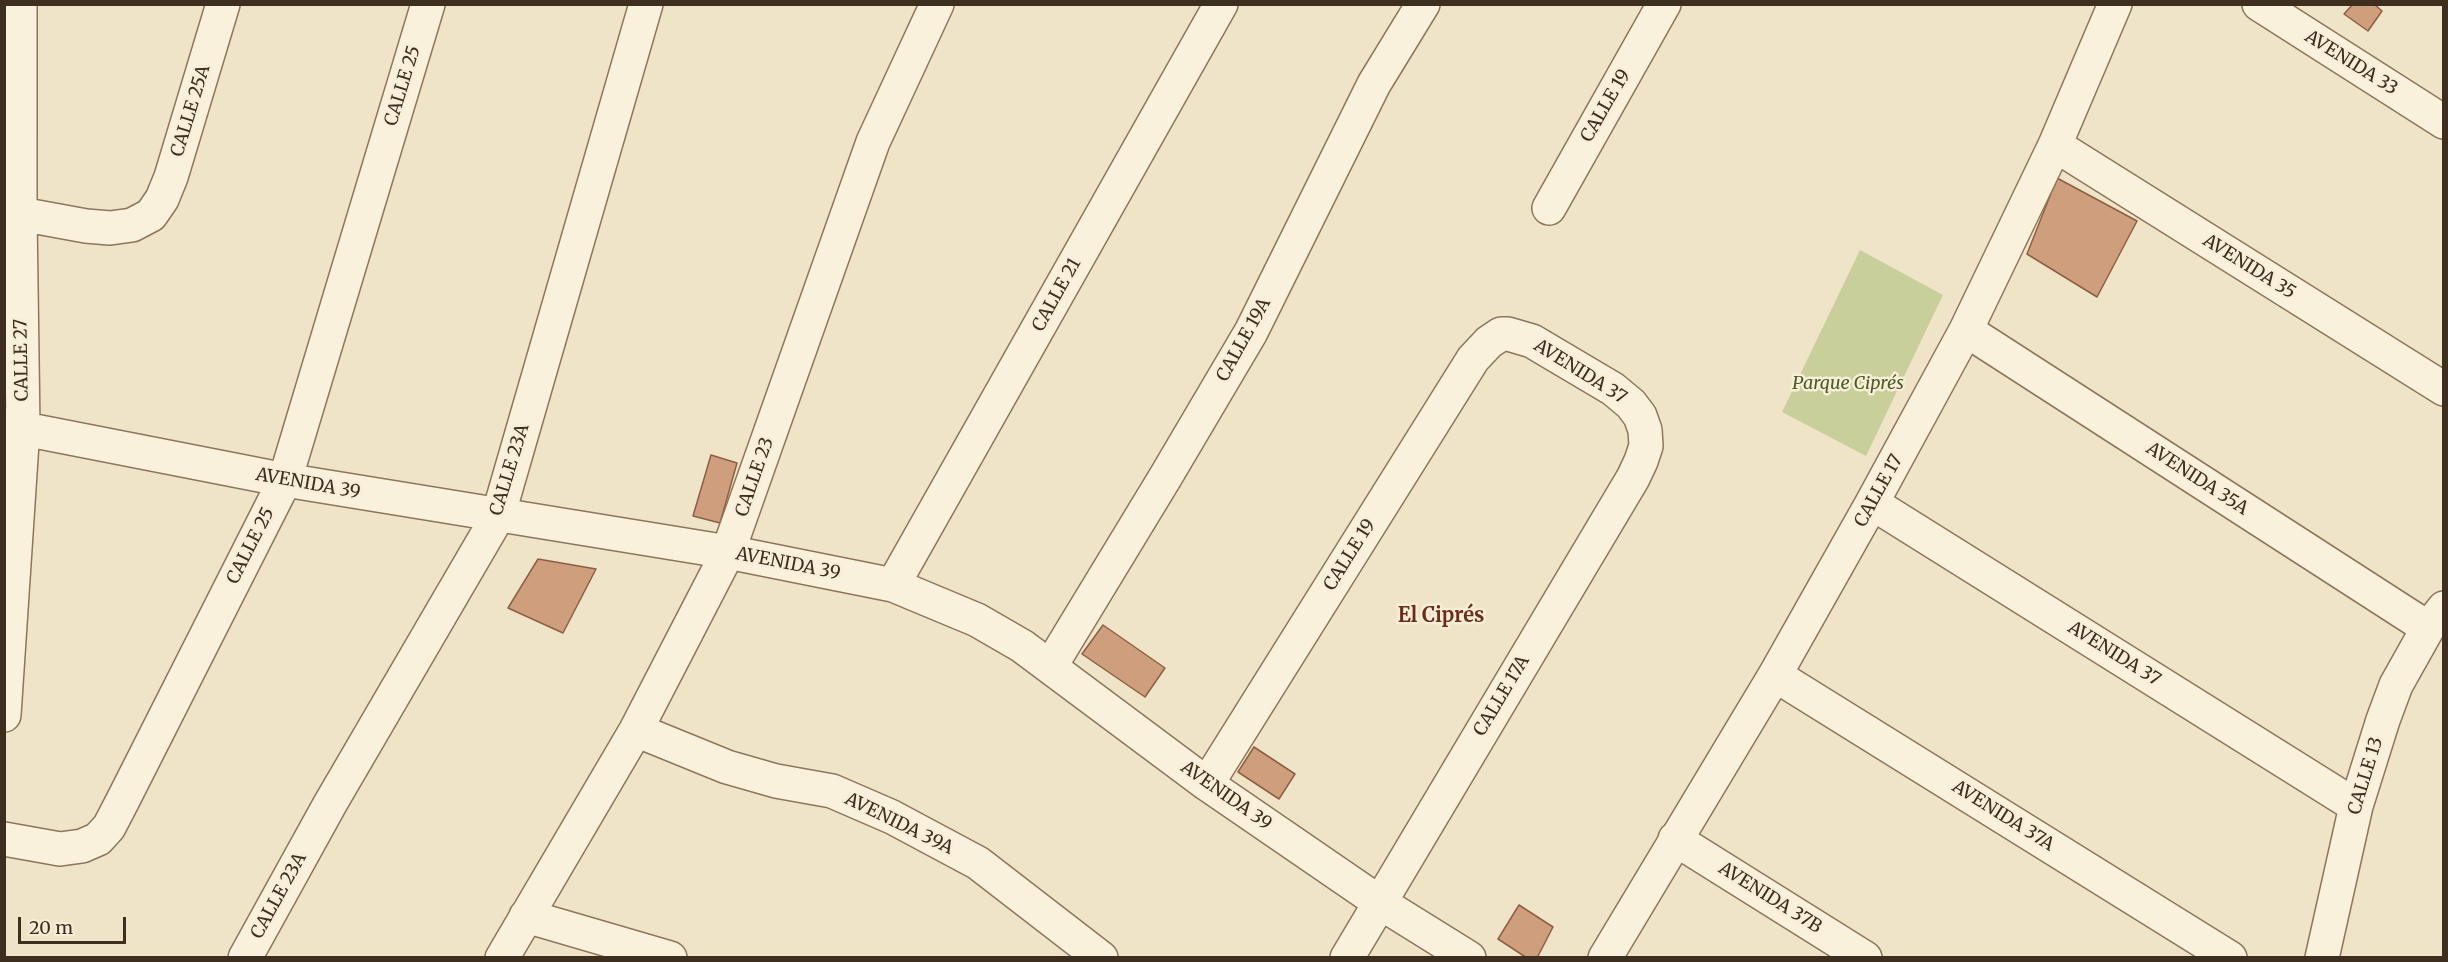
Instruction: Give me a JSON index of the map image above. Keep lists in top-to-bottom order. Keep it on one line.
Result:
{"streets":{"street":["AVENIDA 33","CALLE 25","CALLE 19","CALLE 25A","AVENIDA 35","CALLE 21","CALLE 19A","CALLE 27","AVENIDA 37","CALLE 23A","CALLE 23","AVENIDA 35A","AVENIDA 39","CALLE 17","CALLE 17A","CALLE 13","AVENIDA 37A","AVENIDA 39A","AVENIDA 37B"]},"crossings":[["CALLE 25","AVENIDA 39"],["CALLE 19","AVENIDA 37"],["CALLE 19","AVENIDA 39"],["CALLE 25A","CALLE 27"],["AVENIDA 35","CALLE 17"],["CALLE 21","AVENIDA 39"],["CALLE 19A","AVENIDA 39"],["CALLE 27","AVENIDA 39"],["AVENIDA 37","CALLE 17"],["AVENIDA 37","CALLE 17A"],["AVENIDA 37","CALLE 13"],["CALLE 23A","AVENIDA 39"],["CALLE 23","AVENIDA 39"],["CALLE 23","AVENIDA 39A"],["AVENIDA 35A","CALLE 17"],["AVENIDA 35A","CALLE 13"],["AVENIDA 39","CALLE 17A"],["CALLE 17","AVENIDA 37A"],["CALLE 17","AVENIDA 37B"]],"districts":["El Ciprés"],"parks":["Parque Ciprés"],"scale_bar":"20 m"}
